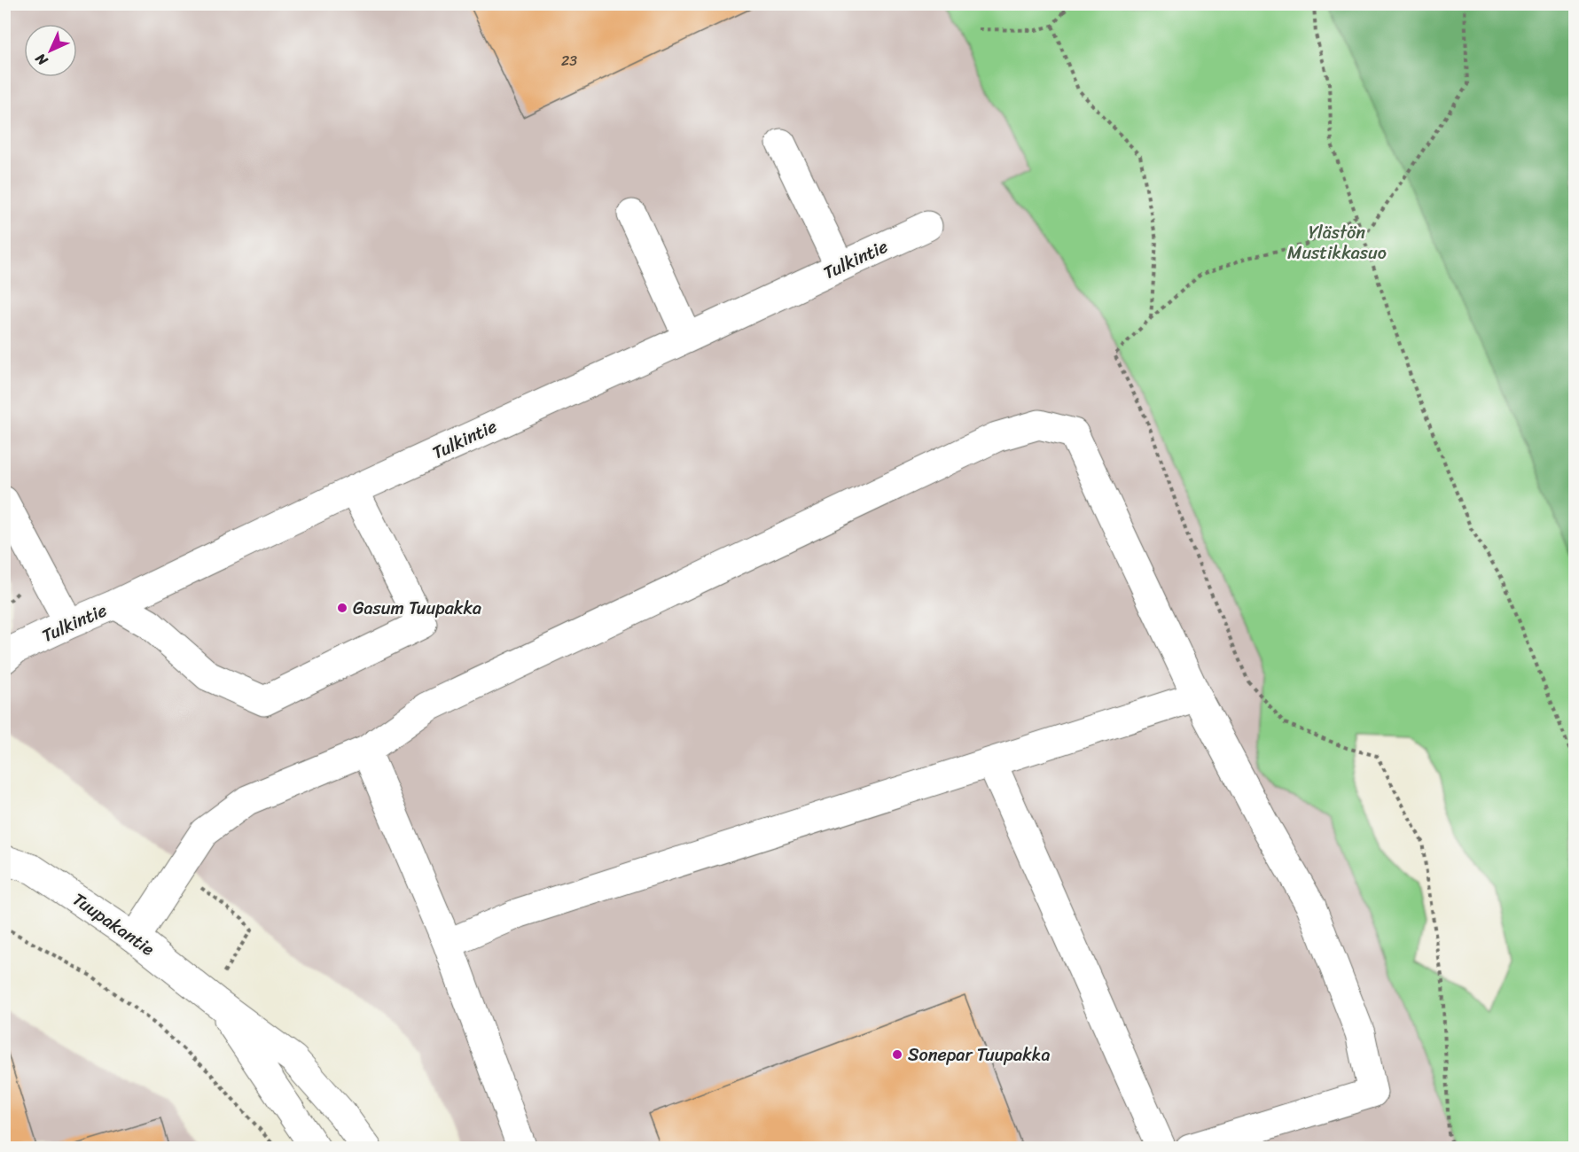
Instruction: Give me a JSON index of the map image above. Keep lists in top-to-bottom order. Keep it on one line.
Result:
{"streets":{"street":["Tulkintie","Tuupakantie"]},"parks":["Ylästön Mustikkasuo"],"places":["Gasum Tuupakka","Sonepar Tuupakka"],"house_numbers":["23"],"north":"bottom left"}
